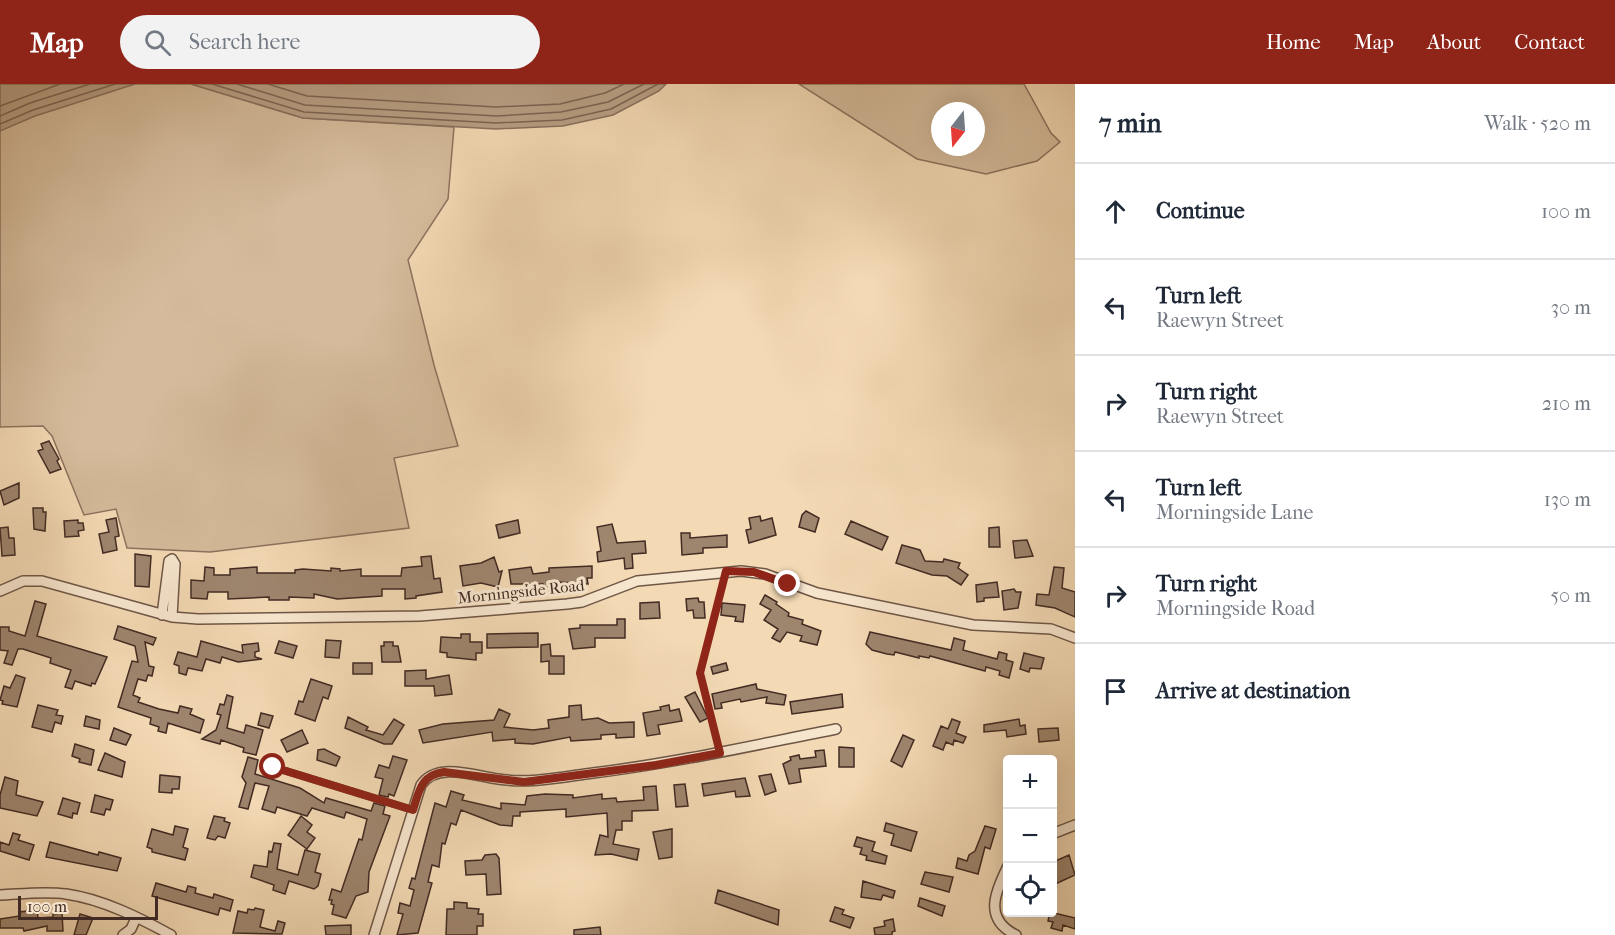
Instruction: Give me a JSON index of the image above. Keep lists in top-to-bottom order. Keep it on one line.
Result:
{"streets":{"street":["Morningside Road"]},"scale_bar":"100 m","north":"bottom","page":{"header":"Map","search":"Search here","nav":["Home","Map","About","Contact"],"heading":["7 min","Walk · 520 m"],"list":[["Continue","100 m"],["Turn left","Raewyn Street","30 m"],["Turn right","Raewyn Street","210 m"],["Turn left","Morningside Lane","130 m"],["Turn right","Morningside Road","50 m"],"Arrive at destination"],"map_buttons":["+","−"],"scale":"100 m"}}
